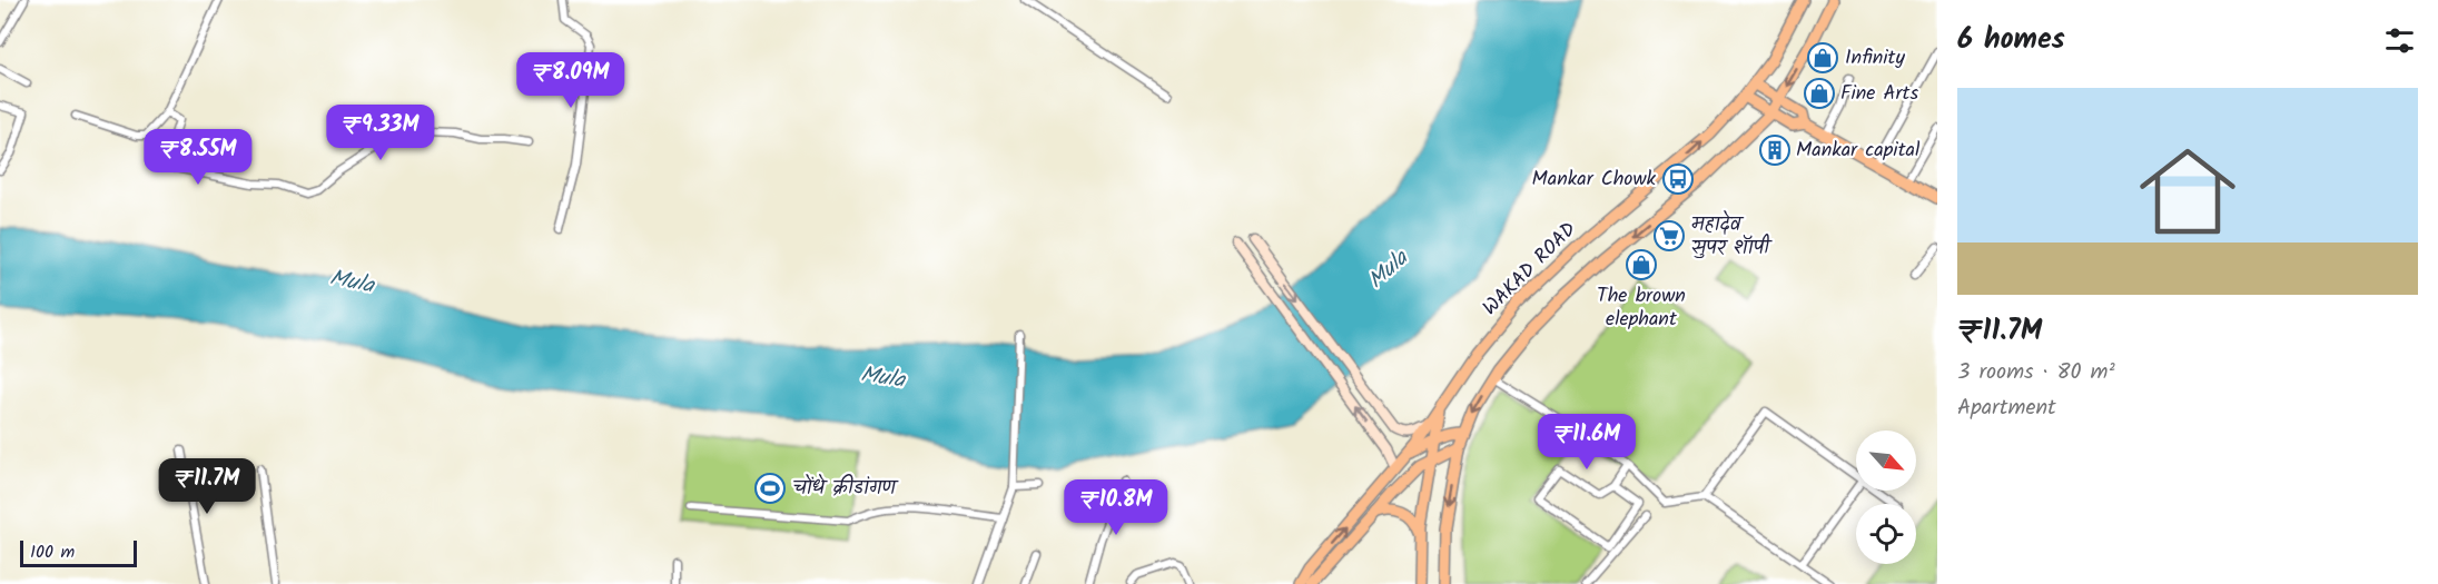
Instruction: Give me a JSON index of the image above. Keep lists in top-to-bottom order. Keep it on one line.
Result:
{"streets":{"main road":["WAKAD ROAD"]},"water":["Mula"],"places":{"shop":["Infinity","Fine Arts","The brown elephant"],"building":["Mankar capital"],"bus stop":["Mankar Chowk"],"supermarket":["महादेव सुपर शॅापी"],"sports":["चोंधे क्रीडांगण"]},"scale_bar":"100 m","north":"bottom right","page":{"heading":"6 homes","price":["₹8.09M","₹9.33M","₹8.55M","₹11.6M","₹11.7M","₹10.8M"],"list":[{"name":"₹11.7M","note":"3 rooms · 80 m² · Apartment"}],"scale":"100 m"}}
